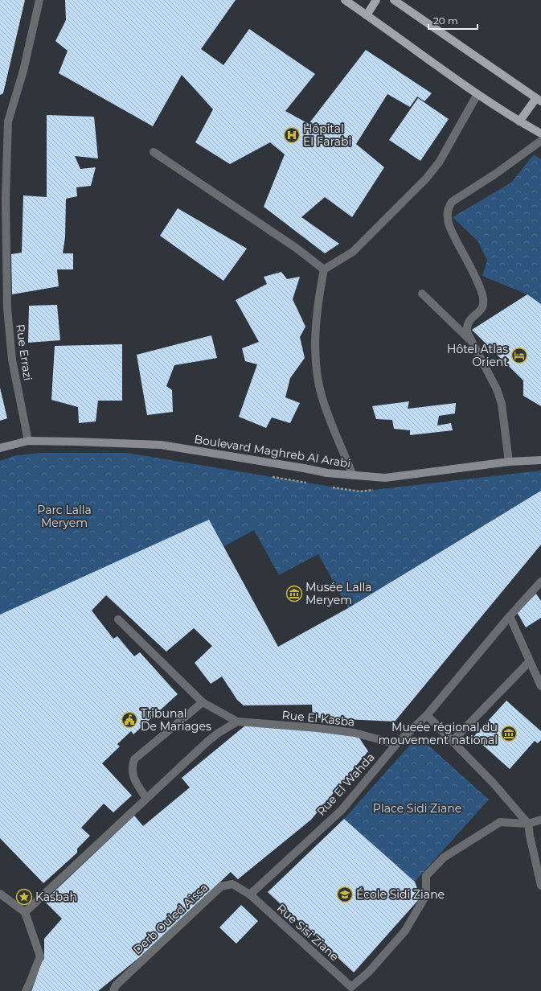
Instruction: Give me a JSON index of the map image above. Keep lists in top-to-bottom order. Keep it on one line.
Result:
{"streets":{"main road":["Boulevard Maghreb Al Arabi"],"street":["Rue Errazi","Rue El Kasba","Rue El Wahda","Derb Ouled Aissa","Rue Sisi Ziane"]},"crossings":[["Rue Errazi","Boulevard Maghreb Al Arabi"],["Rue El Kasba","Rue El Wahda"],["Rue El Wahda","Derb Ouled Aissa"],["Rue El Wahda","Rue Sisi Ziane"],["Derb Ouled Aissa","Rue Sisi Ziane"]],"parks":["Parc Lalla Meryem","Place Sidi Ziane"],"places":{"hospital":["Hôpital El Farabi"],"hotel":["Hôtel Atlas Orient"],"museum":["Musée Lalla Meryem","Mueée régional du mouvement national"],"public building":["Tribunal De Mariages"],"school or university":["École Sidi Ziane"],"place":["Kasbah"]},"scale_bar":"20 m"}
